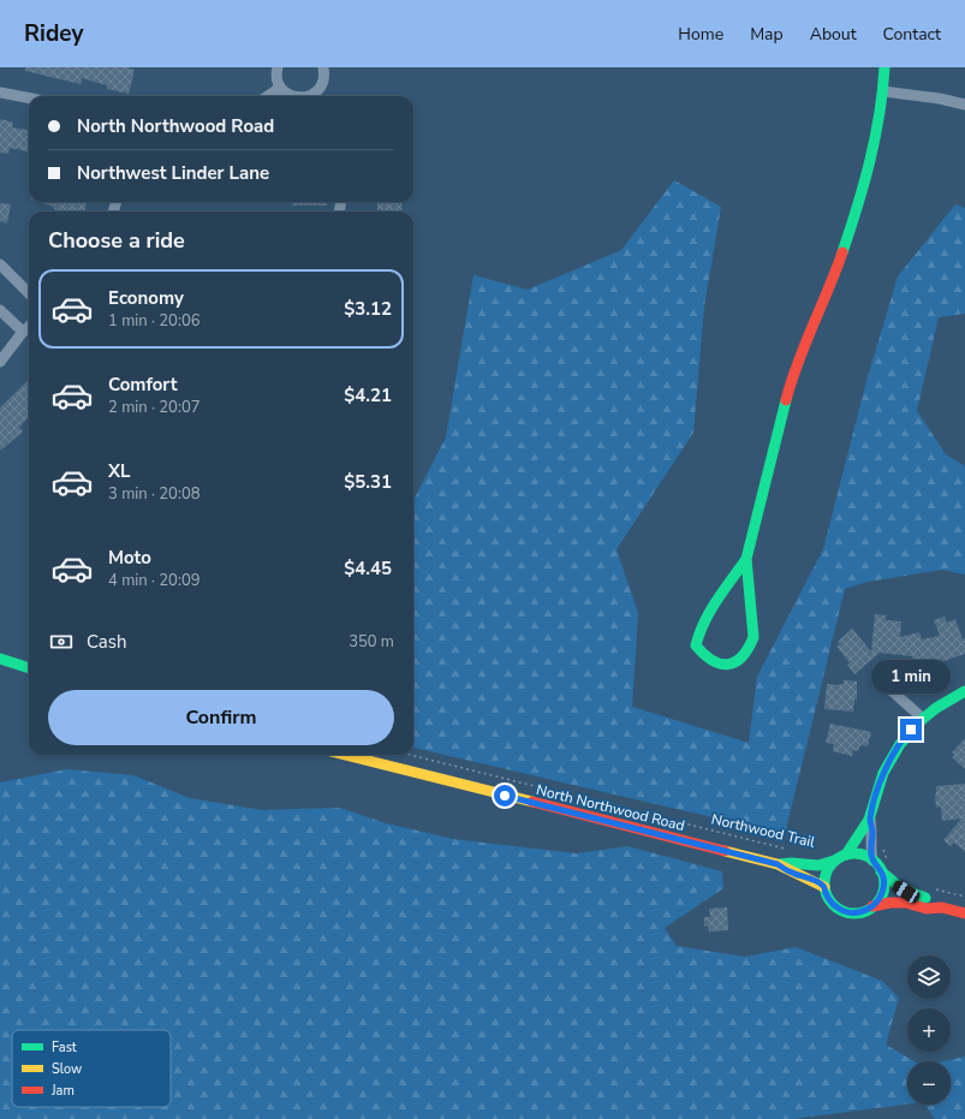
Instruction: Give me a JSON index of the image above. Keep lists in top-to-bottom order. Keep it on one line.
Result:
{"streets":{"street":["North Northwood Road"],"path":["Northwood Trail"]},"legend":["Fast","Slow","Jam"],"page":{"header":"Ridey","nav":["Home","Map","About","Contact"],"banner":["North Northwood Road","Northwest Linder Lane"],"heading":"Choose a ride","list":[{"name":"Economy","note":"1 min · 20:06","value":"$3.12"},{"name":"Comfort","note":"2 min · 20:07","value":"$4.21"},{"name":"XL","note":"3 min · 20:08","value":"$5.31"},{"name":"Moto","note":"4 min · 20:09","value":"$4.45"}],"pay":["Cash","350 m"],"bubble":"1 min","buttons":"Confirm","map_buttons":["+","−"]}}
